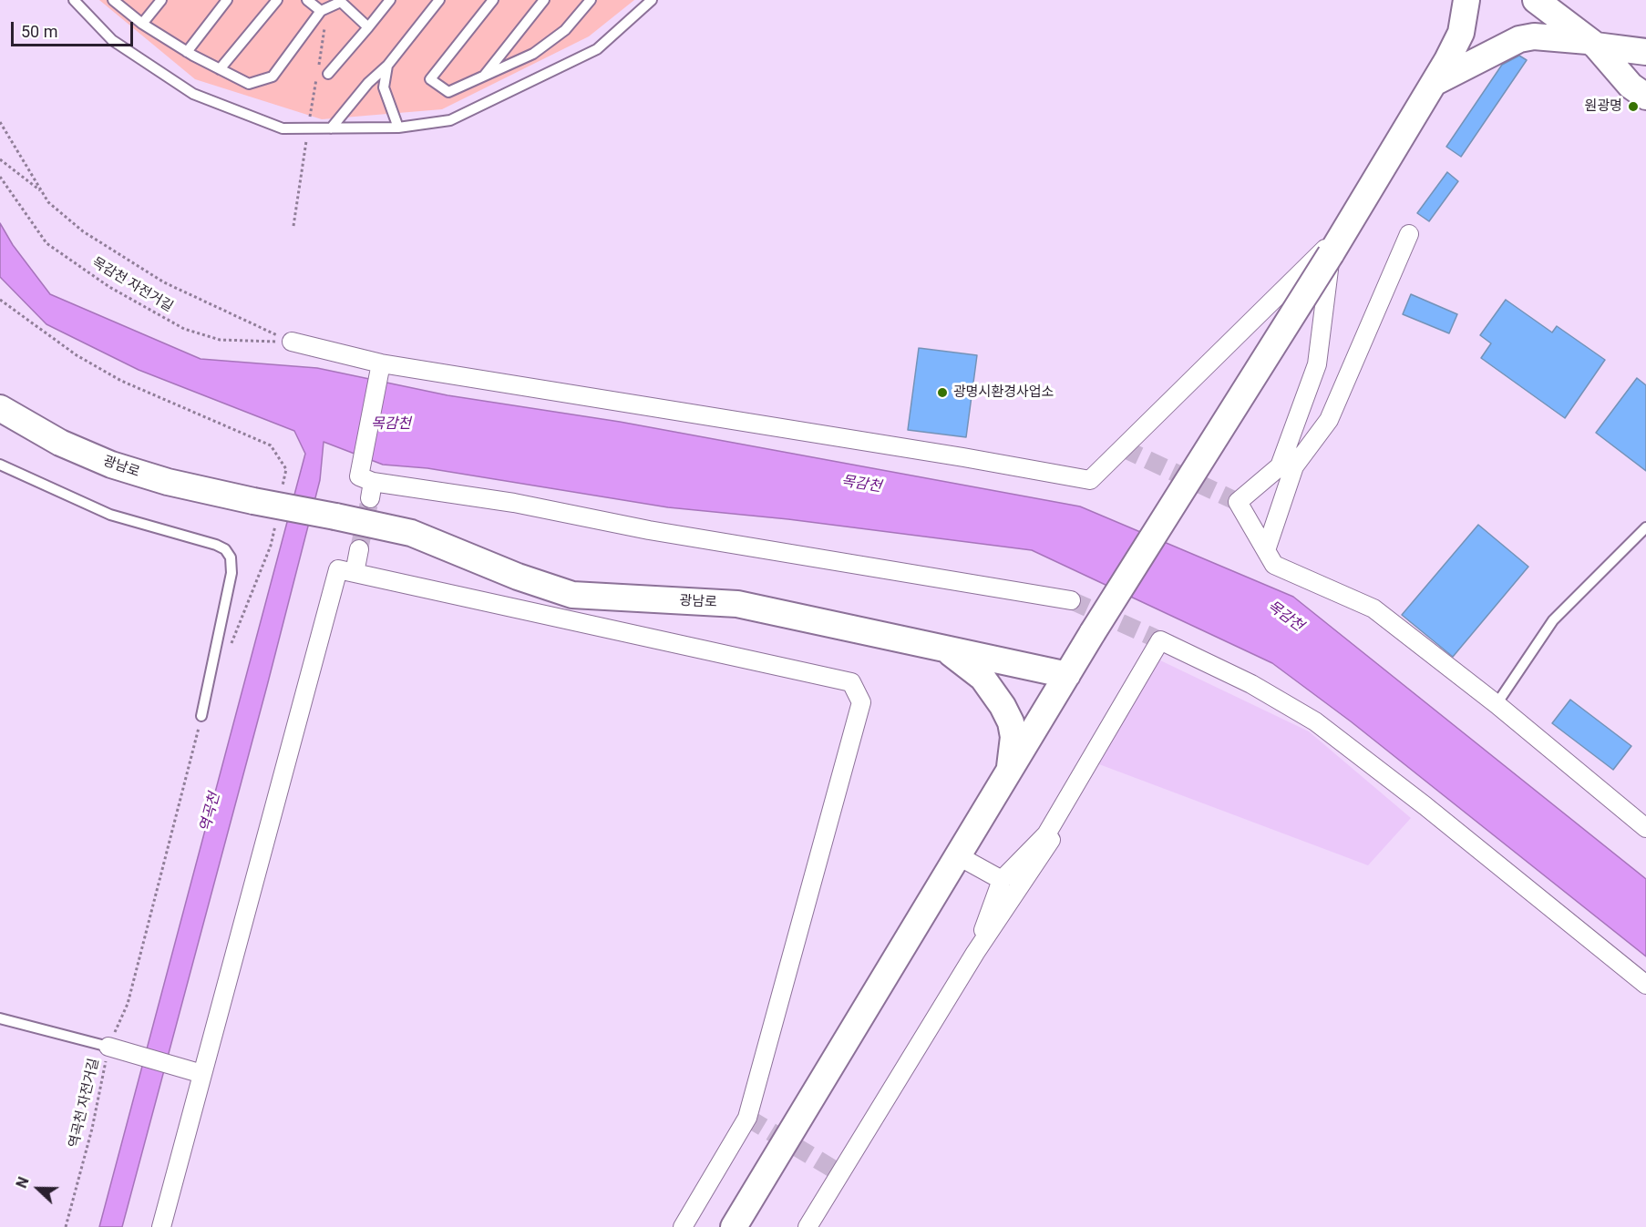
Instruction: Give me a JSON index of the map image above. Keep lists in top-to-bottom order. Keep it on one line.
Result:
{"streets":{"main road":["광남로"],"path":["목감천 자전거길","역곡천 자전거길"]},"water":["목감천","역곡천"],"places":["원광명","광명시환경사업소"],"scale_bar":"50 m","north":"left"}
